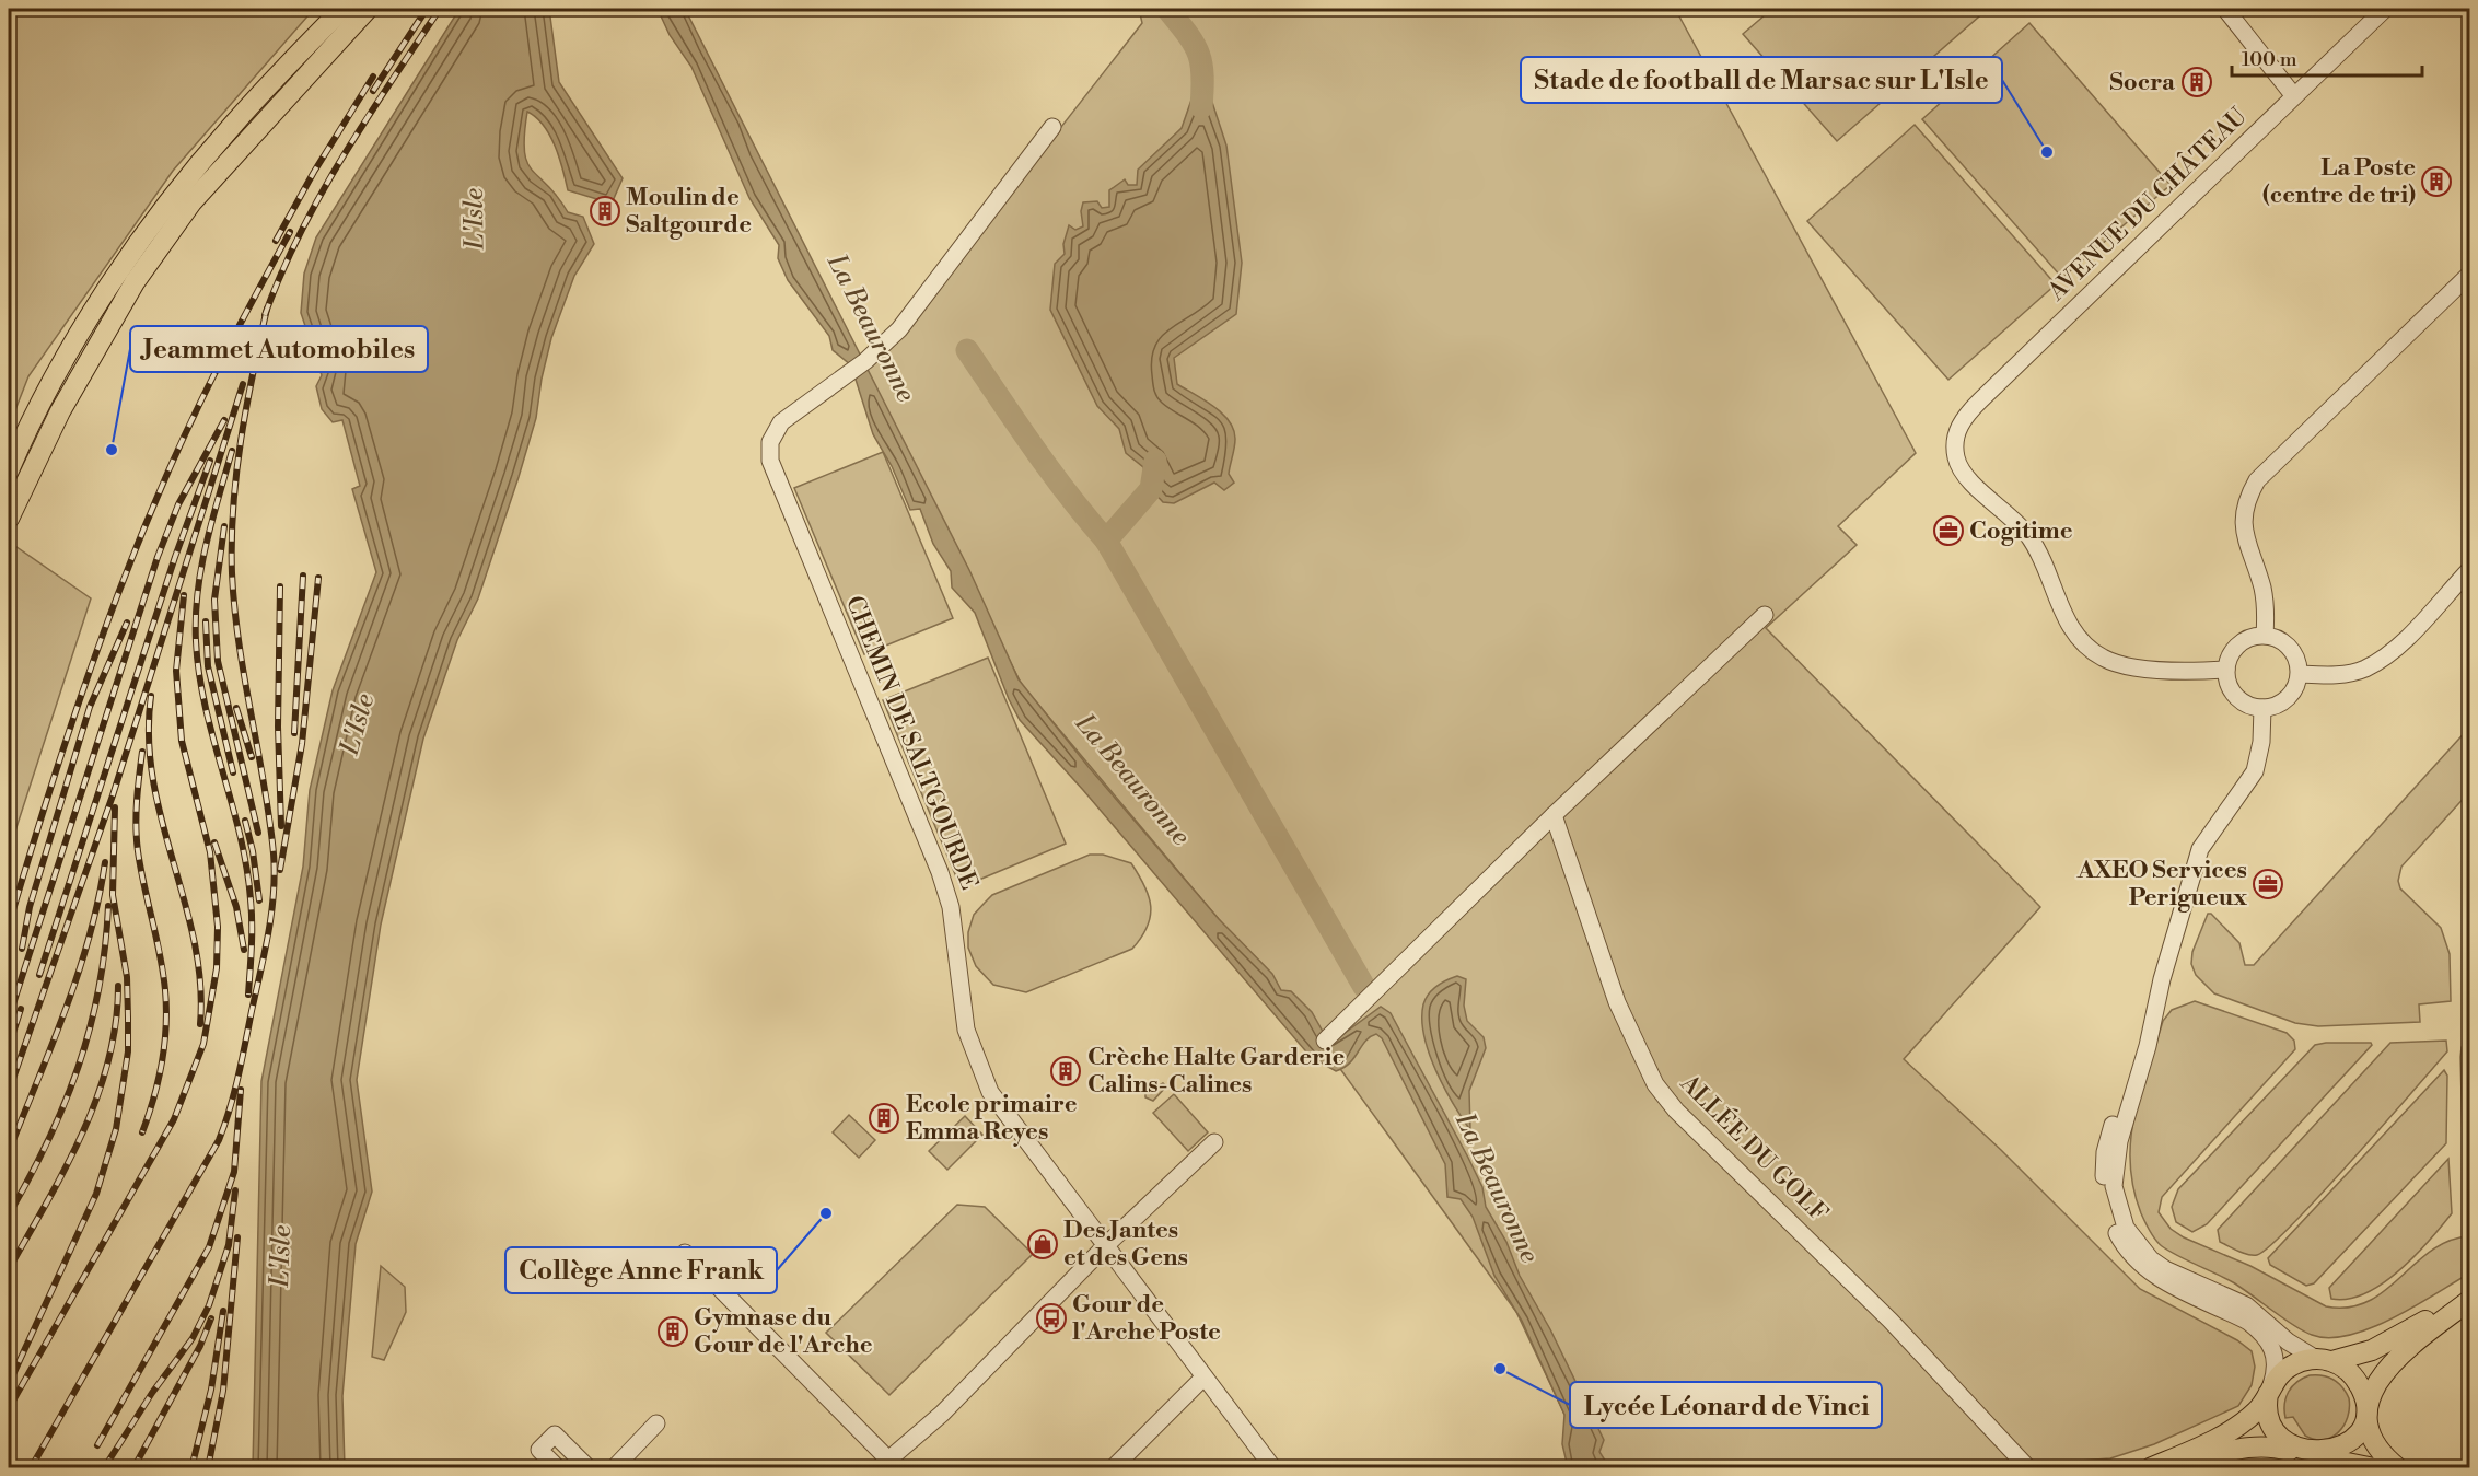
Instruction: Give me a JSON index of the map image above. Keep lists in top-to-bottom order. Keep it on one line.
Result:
{"streets":{"street":["AVENUE DU CHÂTEAU","CHEMIN DE SALTGOURDE","ALLÉE DU GOLF"]},"water":["L'Isle","La Beauronne"],"places":{"building":["Socra","La Poste (centre de tri)","Moulin de Saltgourde","Crèche Halte Garderie Calins-Calines","Ecole primaire Emma Reyes","Gymnase du Gour de l'Arche"],"other":["Stade de football de Marsac sur L'Isle","Jeammet Automobiles","Collège Anne Frank","Lycée Léonard de Vinci"],"office":["Cogitime","AXEO Services Perigueux"],"shop":["Des Jantes et des Gens"],"bus stop":["Gour de l'Arche Poste"]},"scale_bar":"100 m"}
